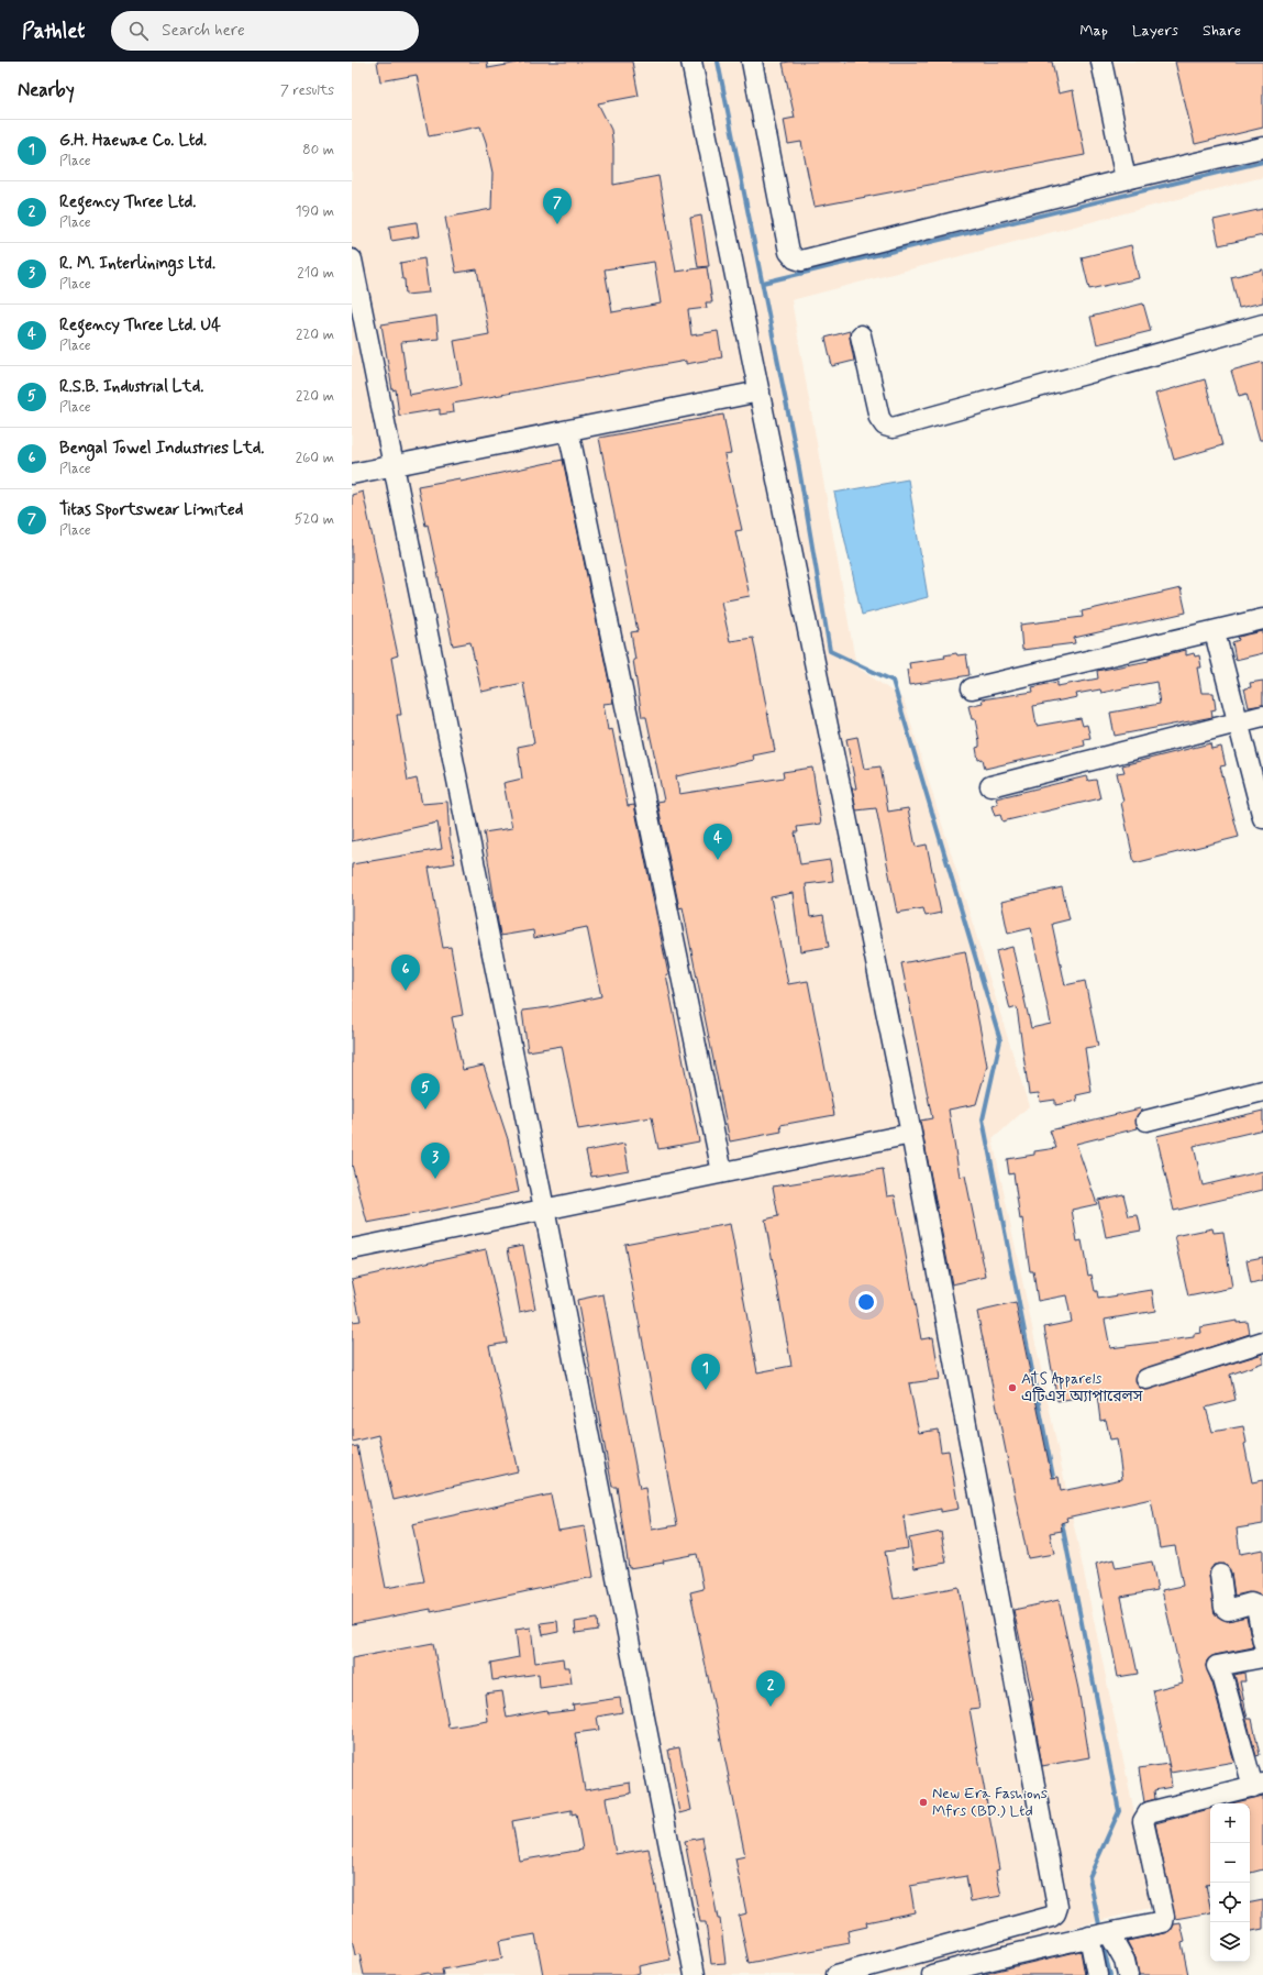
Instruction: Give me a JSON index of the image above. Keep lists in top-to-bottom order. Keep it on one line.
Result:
{"places":["ATS Apparels এটিএস অ্যাপারেলস","New Era Fashions Mfrs (BD.) Ltd"],"page":{"header":"Pathlet","search":"Search here","nav":["Map","Layers","Share"],"heading":["Nearby","7 results"],"list":[{"mark":"1","name":"G.H. Haewae Co. Ltd.","note":"Place","value":"80 m"},{"mark":"2","name":"Regency Three Ltd.","note":"Place","value":"190 m"},{"mark":"3","name":"R. M. Interlinings Ltd.","note":"Place","value":"210 m"},{"mark":"4","name":"Regency Three Ltd. U4","note":"Place","value":"220 m"},{"mark":"5","name":"R.S.B. Industrial Ltd.","note":"Place","value":"220 m"},{"mark":"6","name":"Bengal Towel Industries Ltd.","note":"Place","value":"260 m"},{"mark":"7","name":"Titas Sportswear Limited","note":"Place","value":"520 m"}],"pins":["7","4","6","5","3","1","2"],"map_buttons":["+","−"]}}
